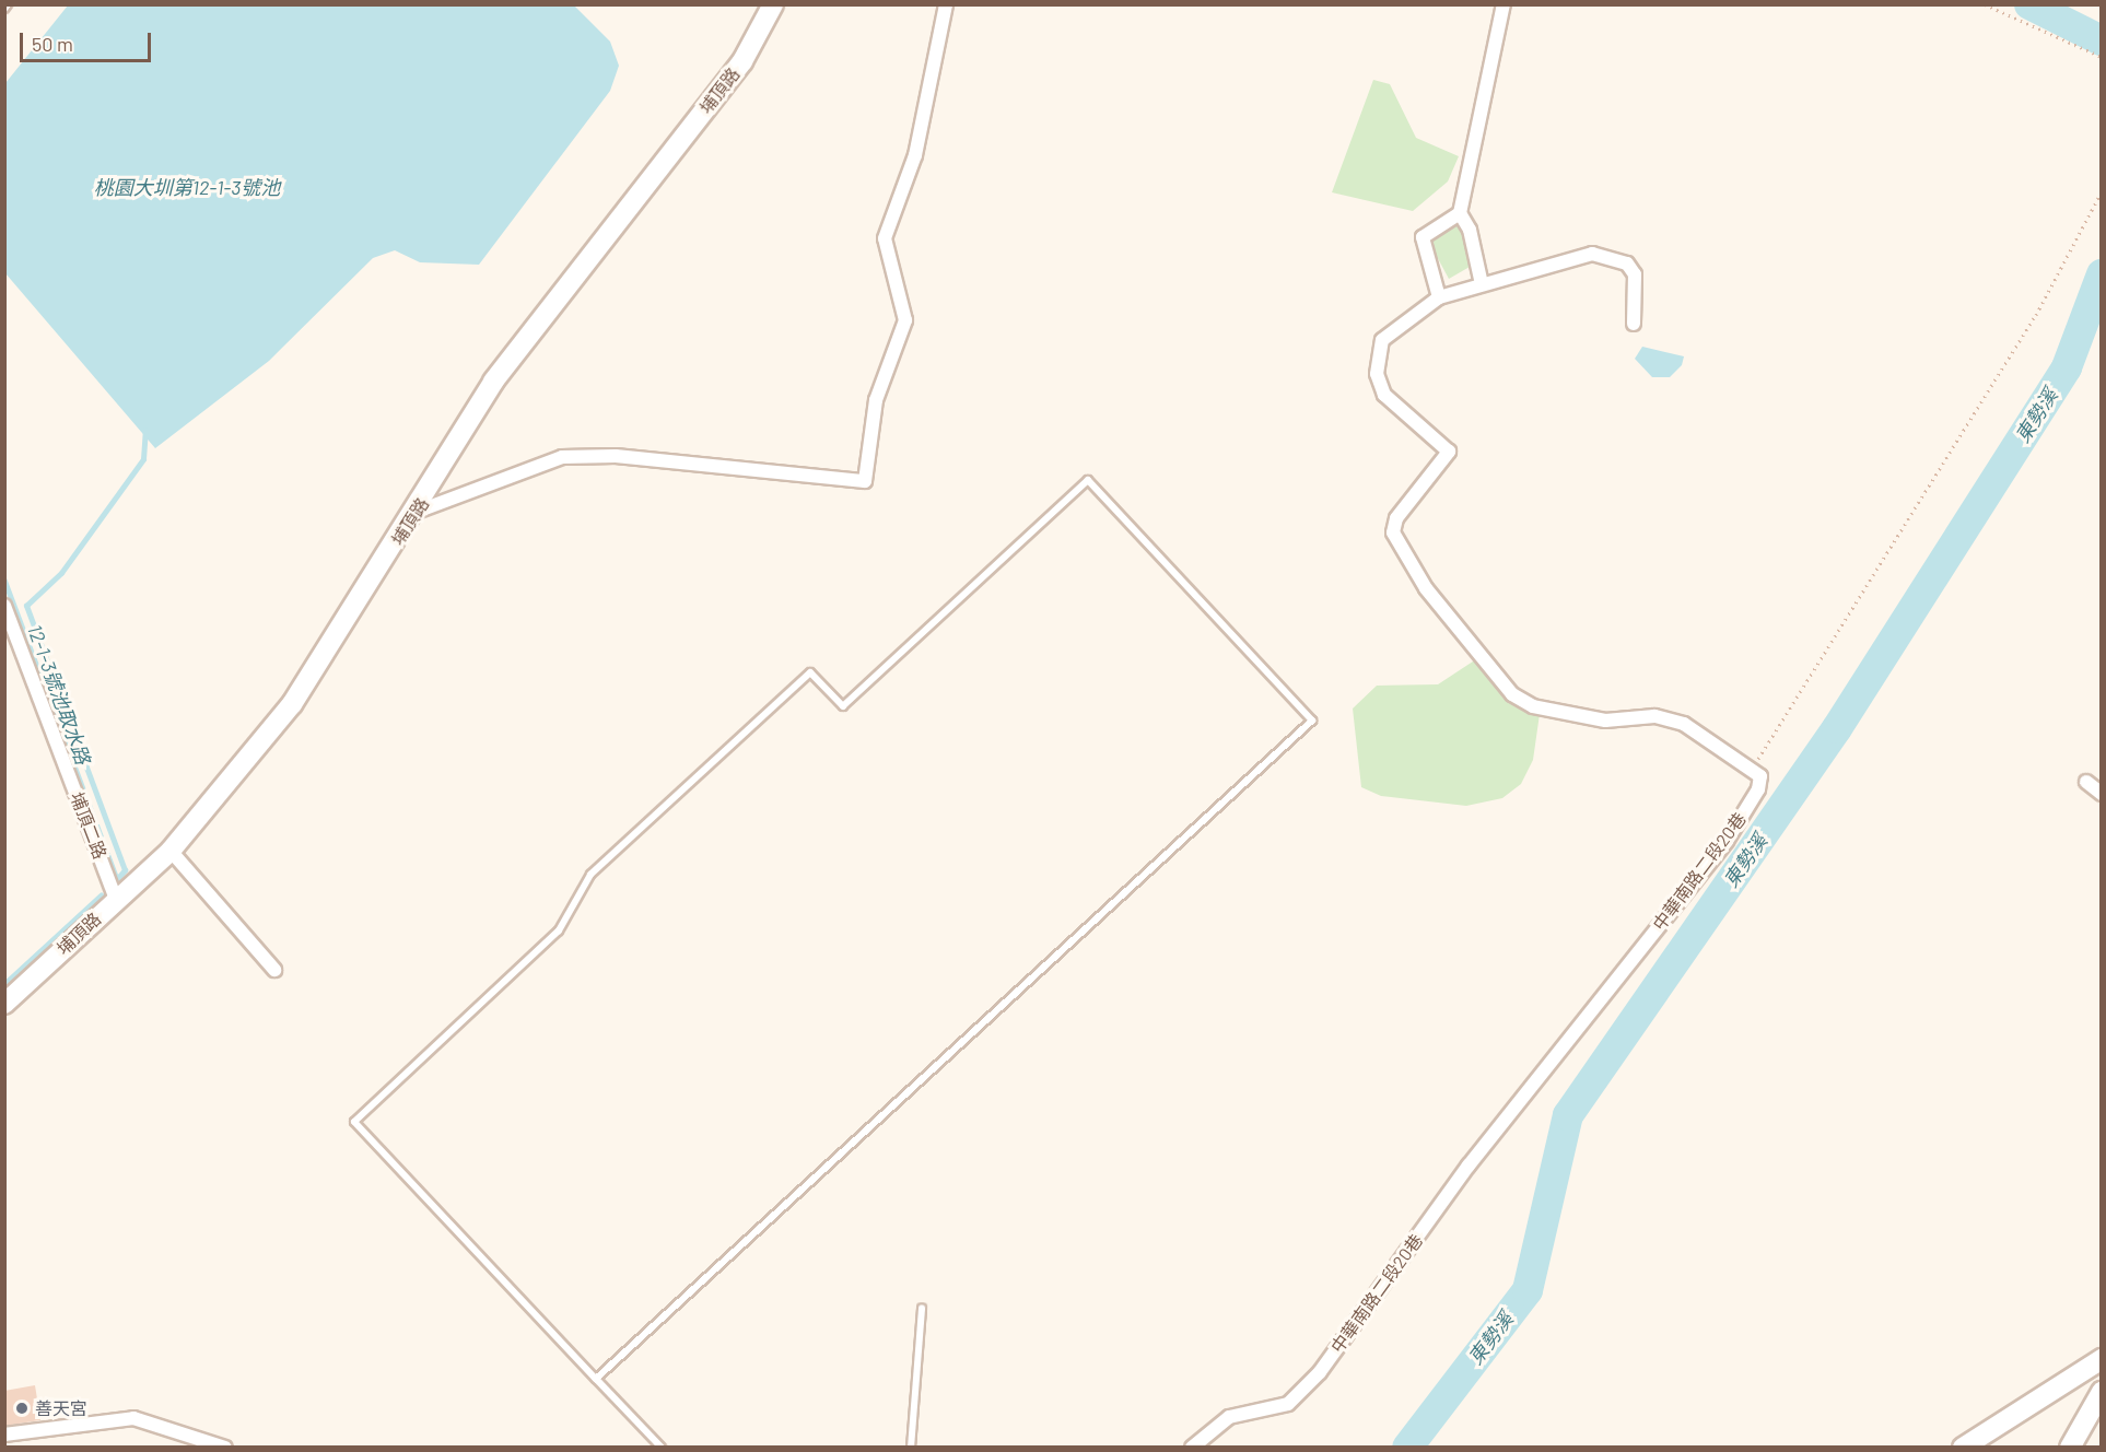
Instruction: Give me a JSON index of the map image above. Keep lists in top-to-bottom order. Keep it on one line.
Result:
{"streets":{"street":["埔頂路","埔頂二路","中華南路二段20巷"]},"crossings":[["埔頂路","埔頂二路"]],"water":["桃園大圳第12-1-3號池","東勢溪","12-1-3號池取水路"],"places":["善天宮"],"scale_bar":"50 m"}
